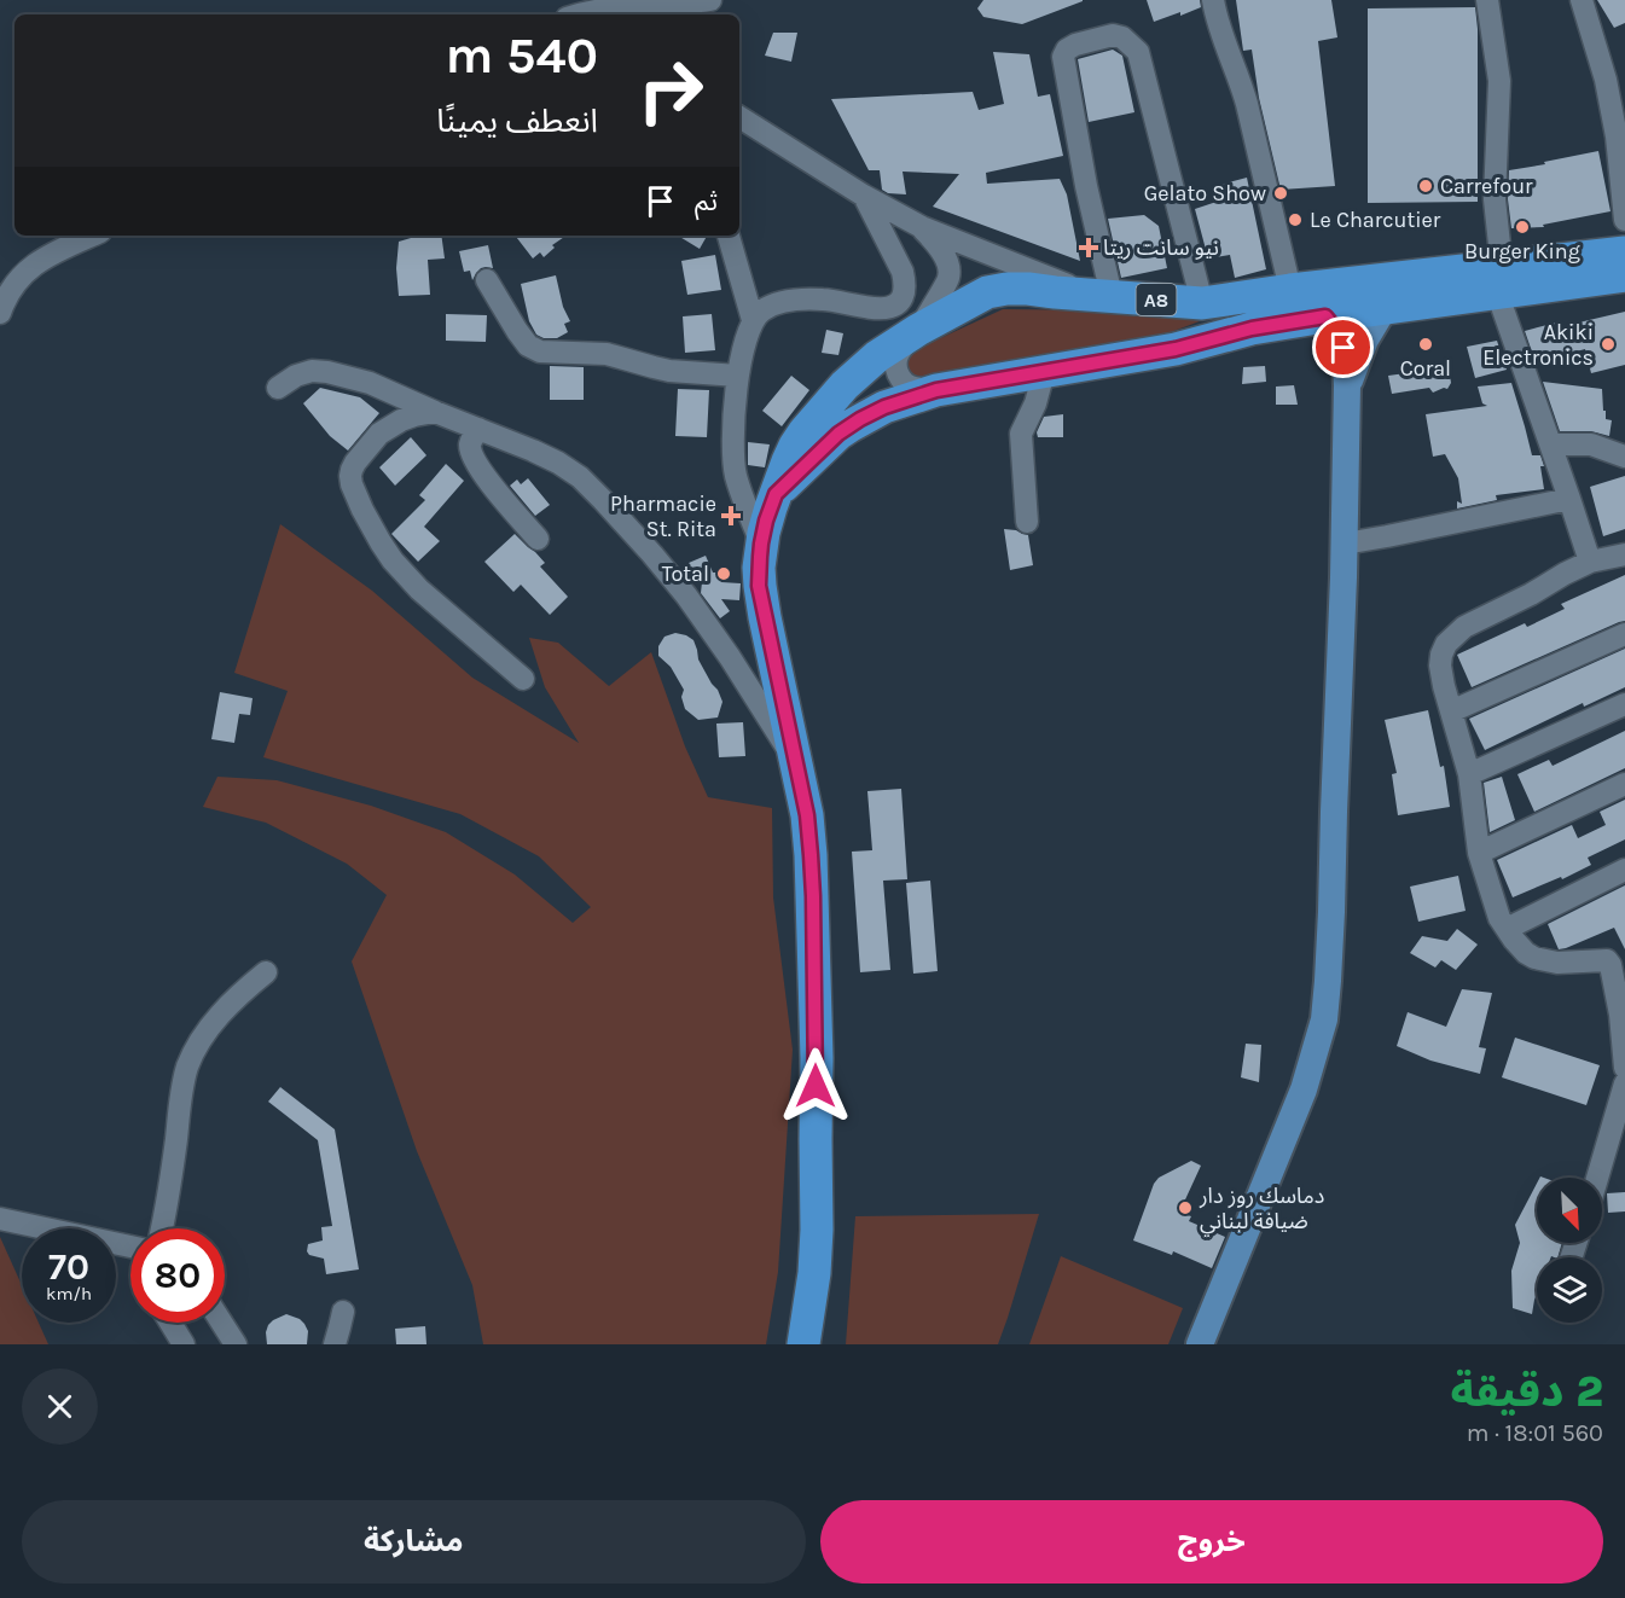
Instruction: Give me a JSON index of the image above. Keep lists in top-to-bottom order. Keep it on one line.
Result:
{"streets":{"highway":["A8"]},"places":{"other":["Carrefour","Gelato Show","Le Charcutier","Burger King","Coral","Akiki Electronics","Total","دماسك روز دار ضيافة لبناني"],"health":["نيو سانت ريتا","Pharmacie St. Rita"]},"north":"bottom right","page":{"turn":["540 m","انعطف يمينًا"],"then":"ثم","speed":"70 km/h","limit":"80","heading":["2 دقيقة","560 m · 18:01"],"buttons":["خروج","مشاركة"]}}
